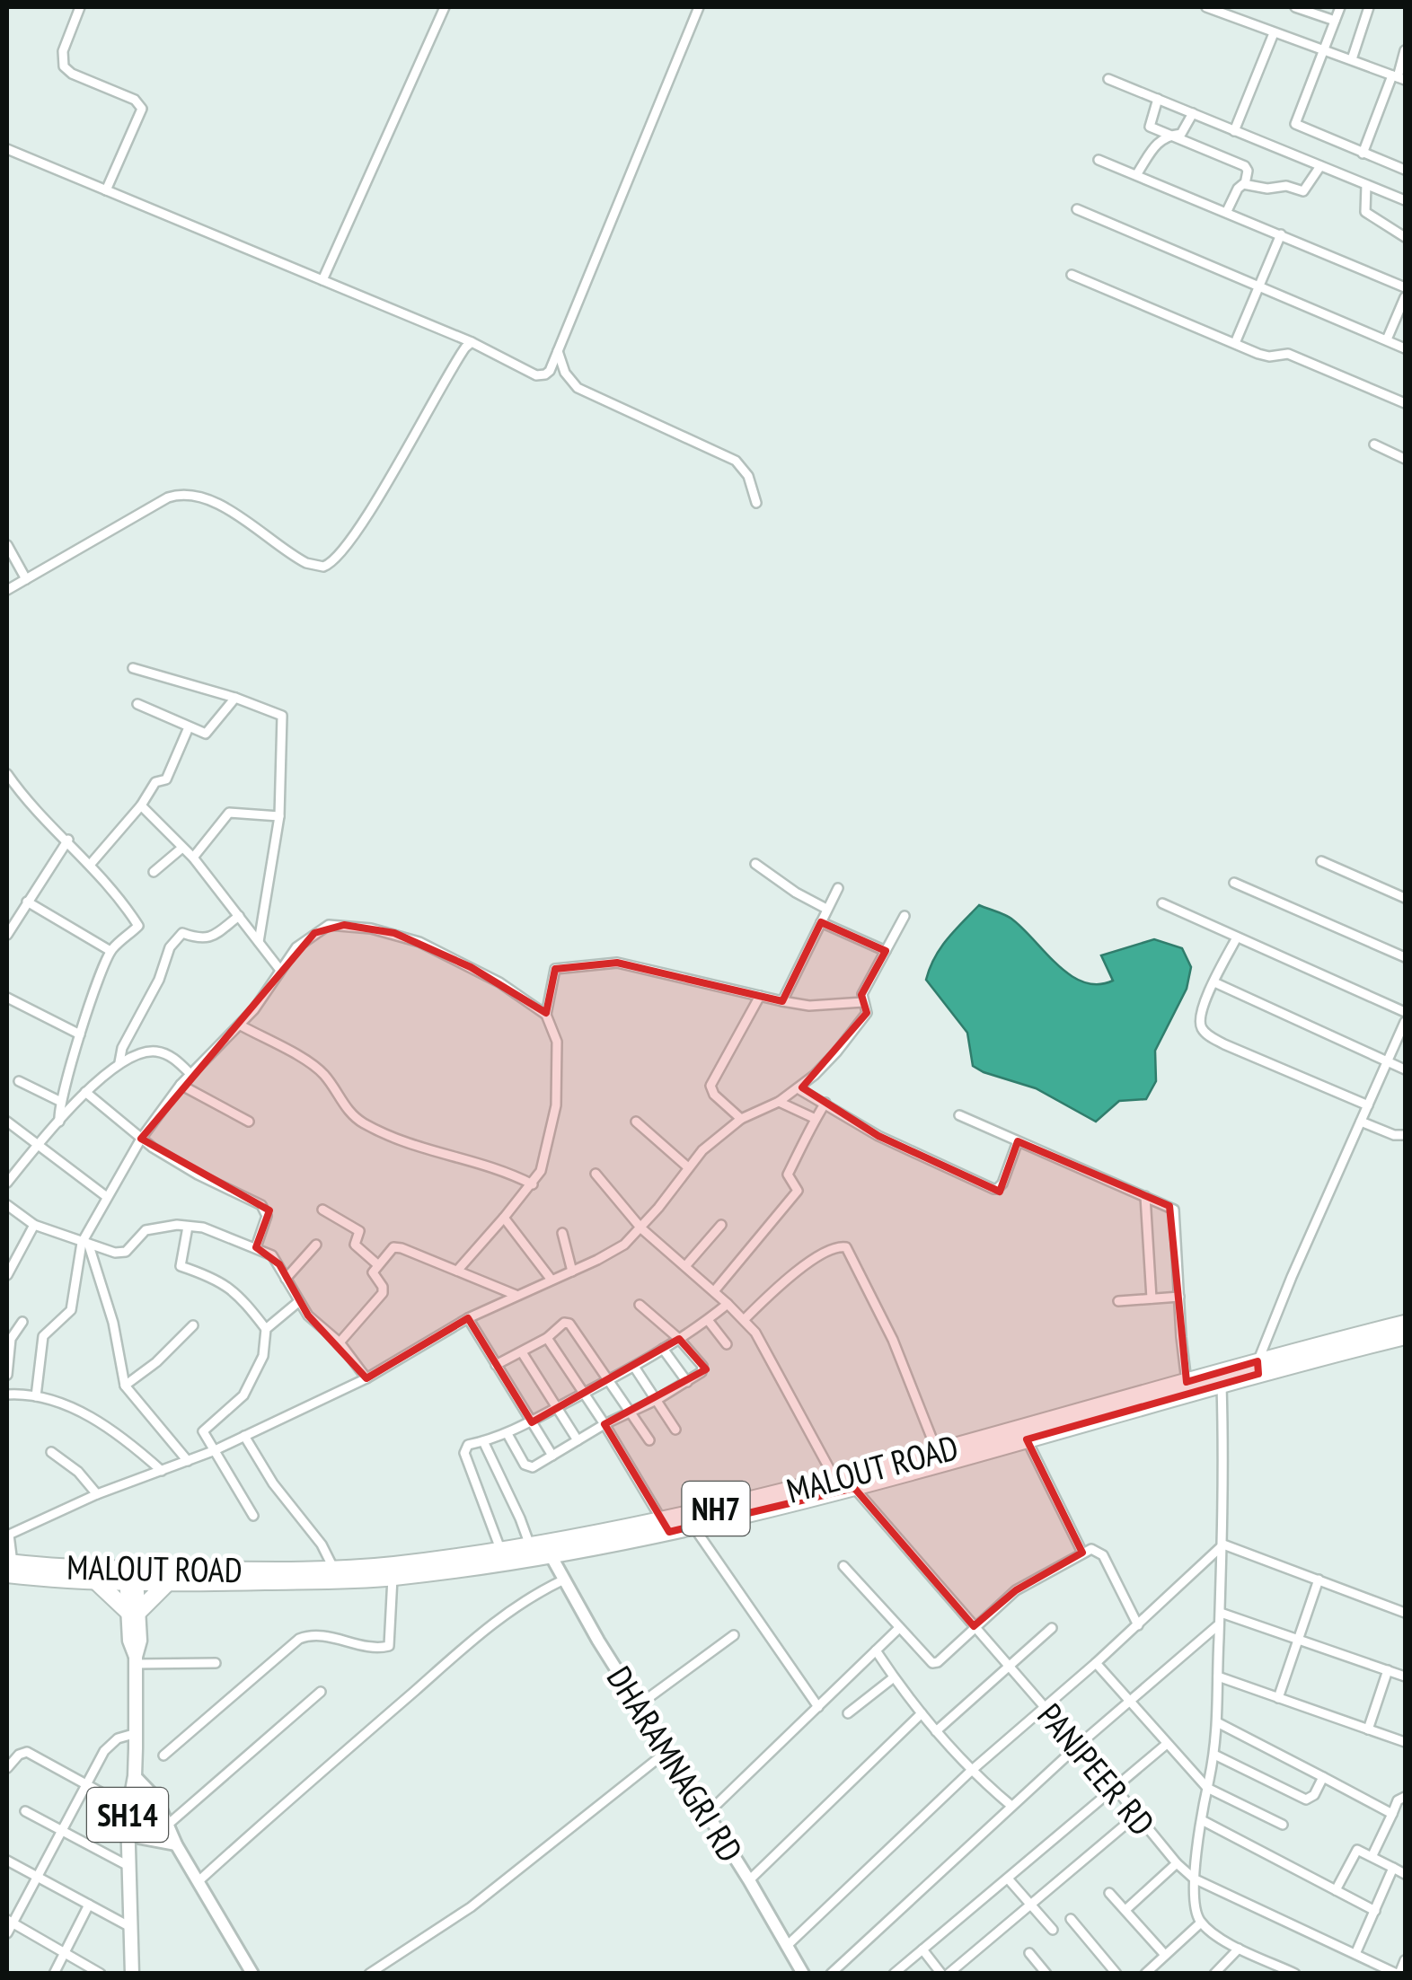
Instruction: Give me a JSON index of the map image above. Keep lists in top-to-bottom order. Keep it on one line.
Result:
{"streets":{"highway":["MALOUT ROAD","NH7"],"main road":["SH14"],"street":["DHARAMNAGRI RD","PANJPEER RD"]},"crossings":[["MALOUT ROAD","DHARAMNAGRI RD"],["MALOUT ROAD","PANJPEER RD"],["MALOUT ROAD","SH14"]]}
